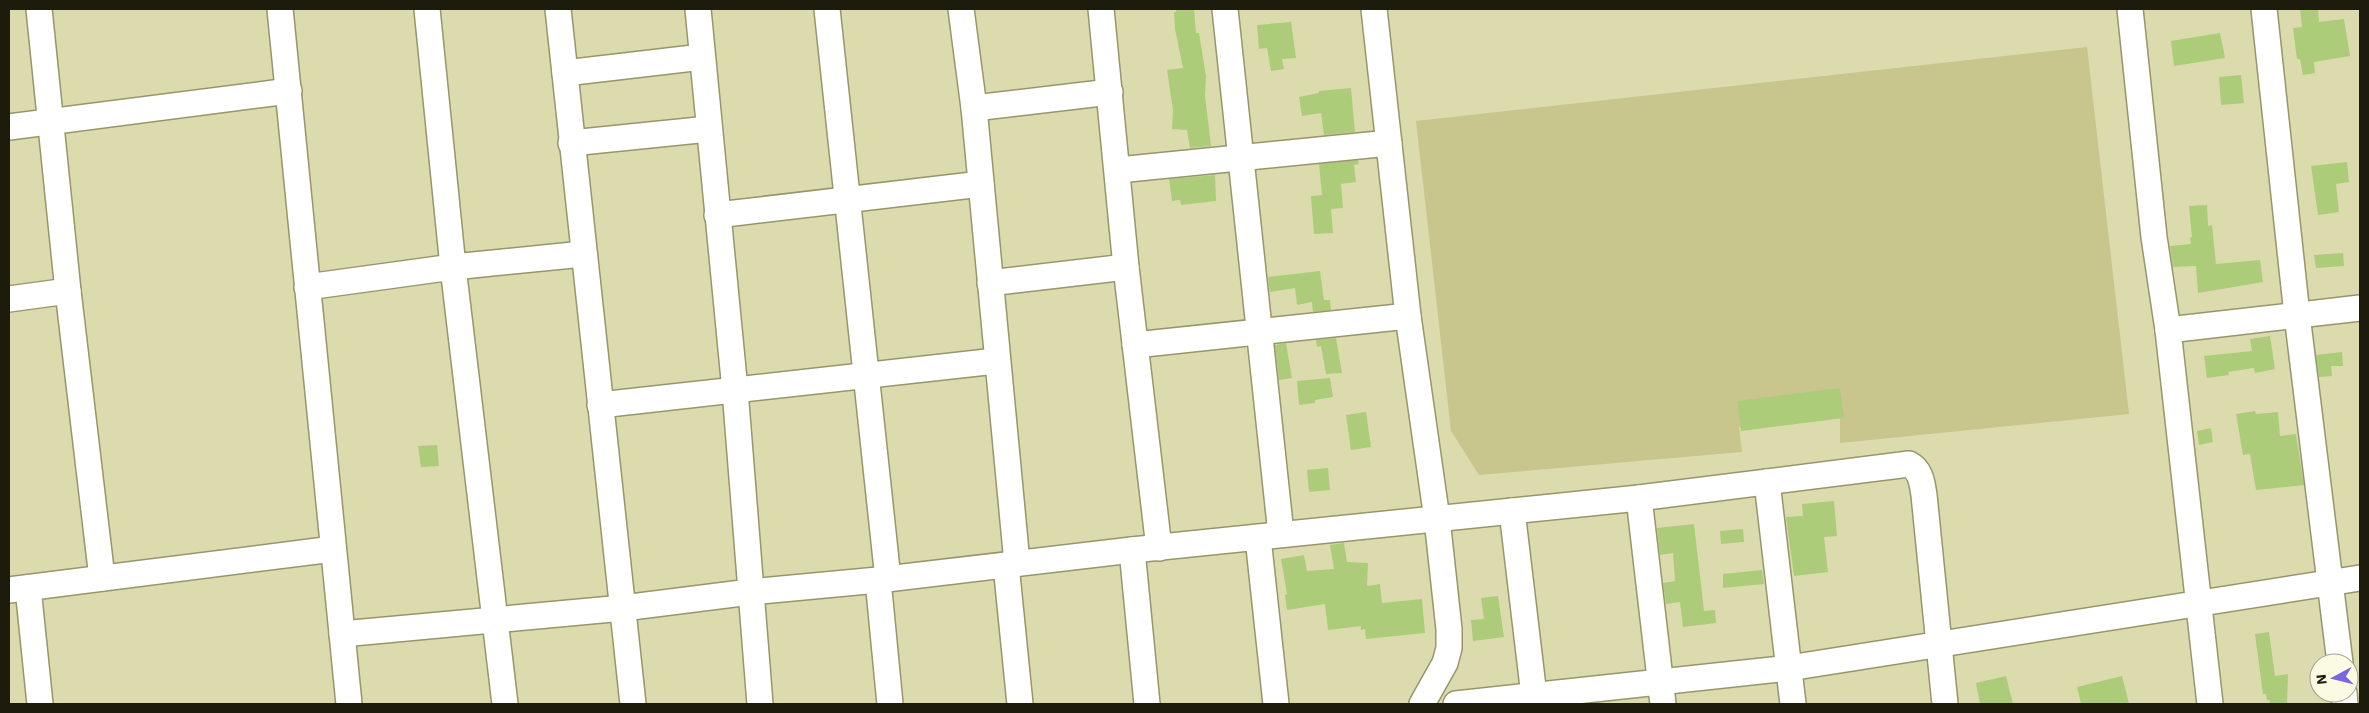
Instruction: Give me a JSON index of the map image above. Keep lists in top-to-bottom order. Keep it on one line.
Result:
{"north":"left"}
